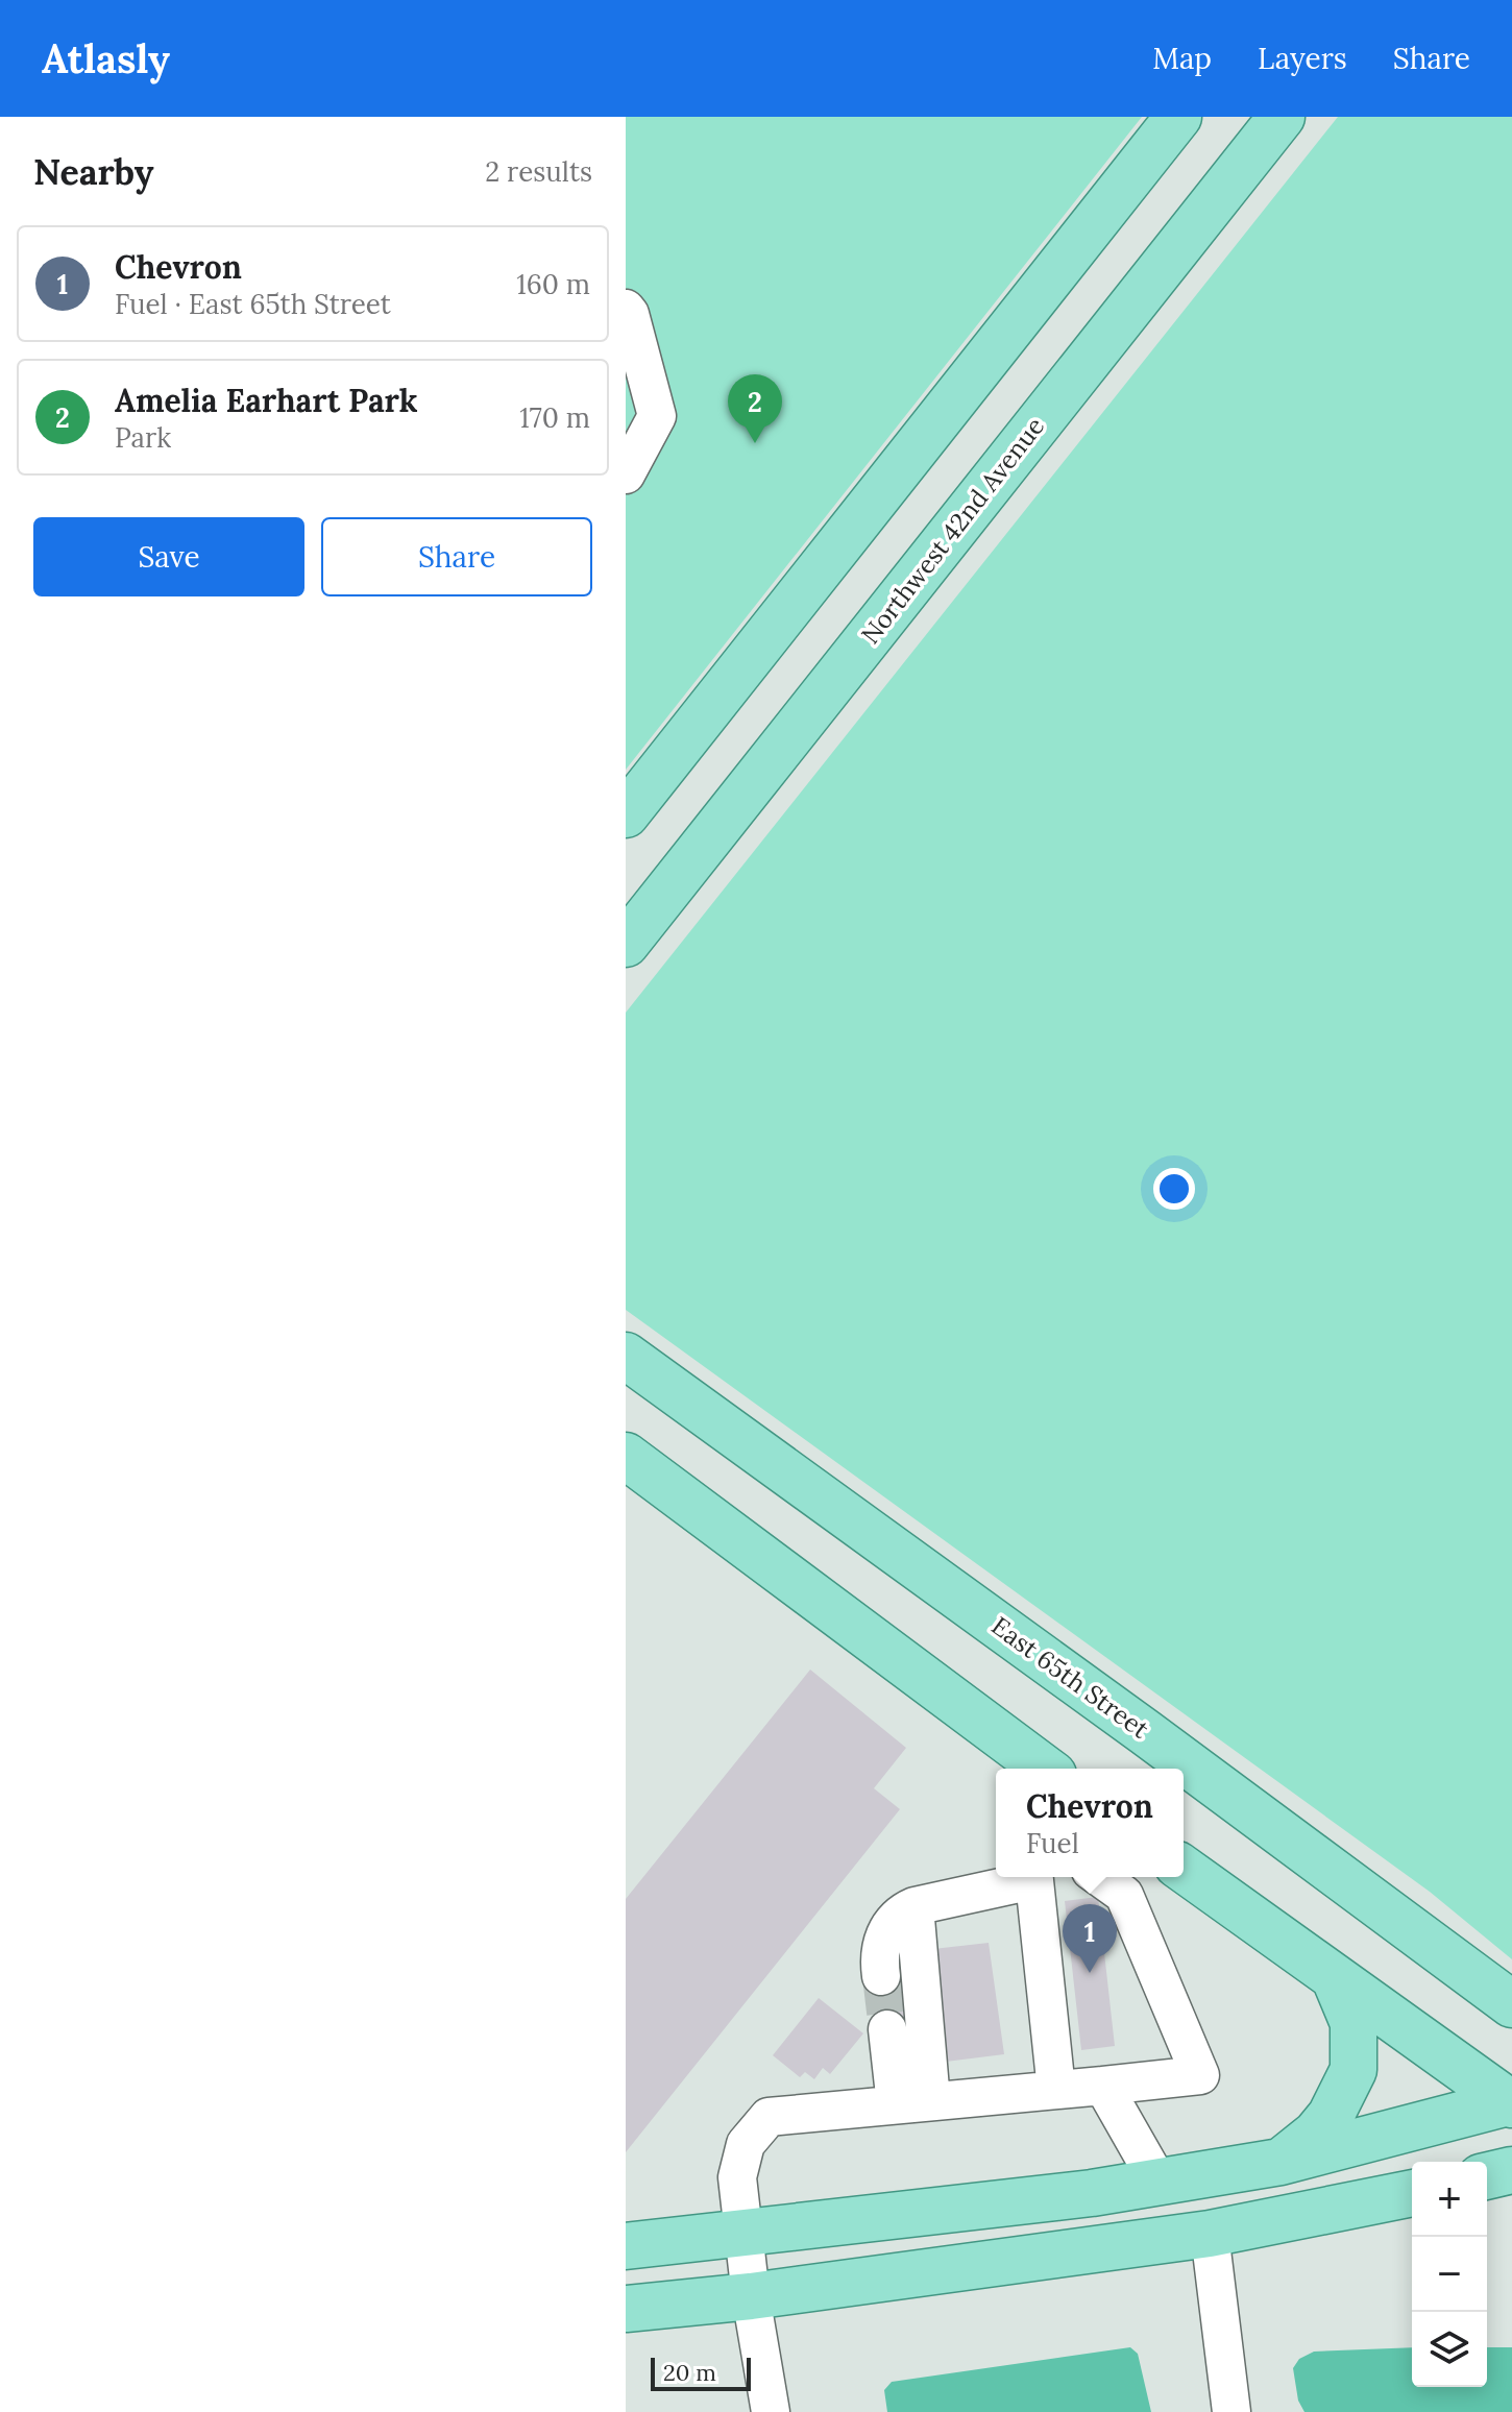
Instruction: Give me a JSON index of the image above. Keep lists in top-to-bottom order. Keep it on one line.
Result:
{"streets":{"main road":["Northwest 42nd Avenue","East 65th Street"]},"scale_bar":"20 m","page":{"header":"Atlasly","nav":["Map","Layers","Share"],"heading":["Nearby","2 results"],"list":[{"mark":"1","name":"Chevron","note":"Fuel · East 65th Street","value":"160 m"},{"mark":"2","name":"Amelia Earhart Park","note":"Park","value":"170 m"}],"pins":["2","1"],"buttons":["Save","Share"],"popup":["Chevron","Fuel"],"map_buttons":["+","−"],"scale":"20 m"}}
